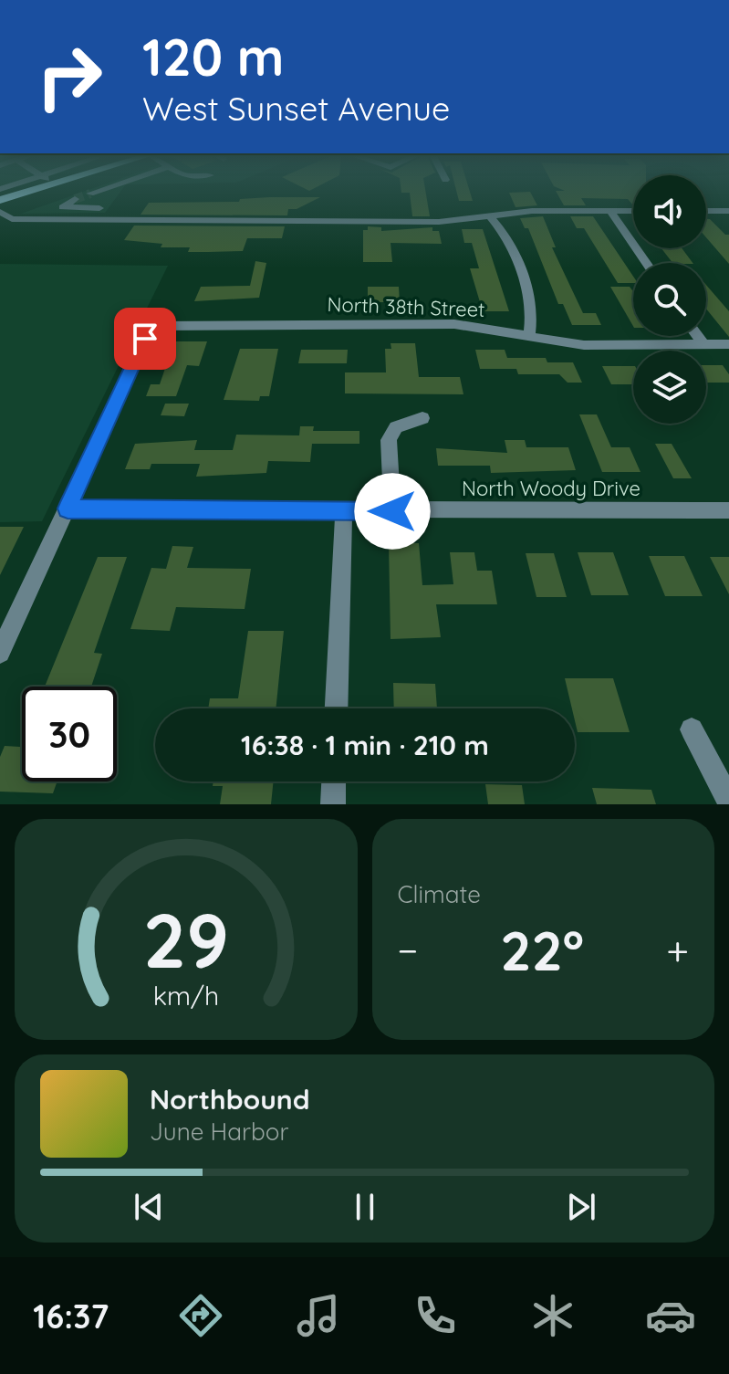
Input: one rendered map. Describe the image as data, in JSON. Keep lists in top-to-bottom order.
{
  "streets": {
    "street": ["North 38th Street", "North Woody Drive"]
  },
  "crossings": [
    ["North 38th Street", "North Woody Drive"]
  ],
  "page": {
    "turn": ["120 m", "West Sunset Avenue"],
    "limit": "30",
    "trip": "16:38 · 1 min · 210 m",
    "tile": "Climate",
    "heat": ["−", "22°", "+"],
    "song": ["Northbound", "June Harbor"],
    "tabs": "16:37",
    "gauge": ["29", "km/h"]
  }
}
